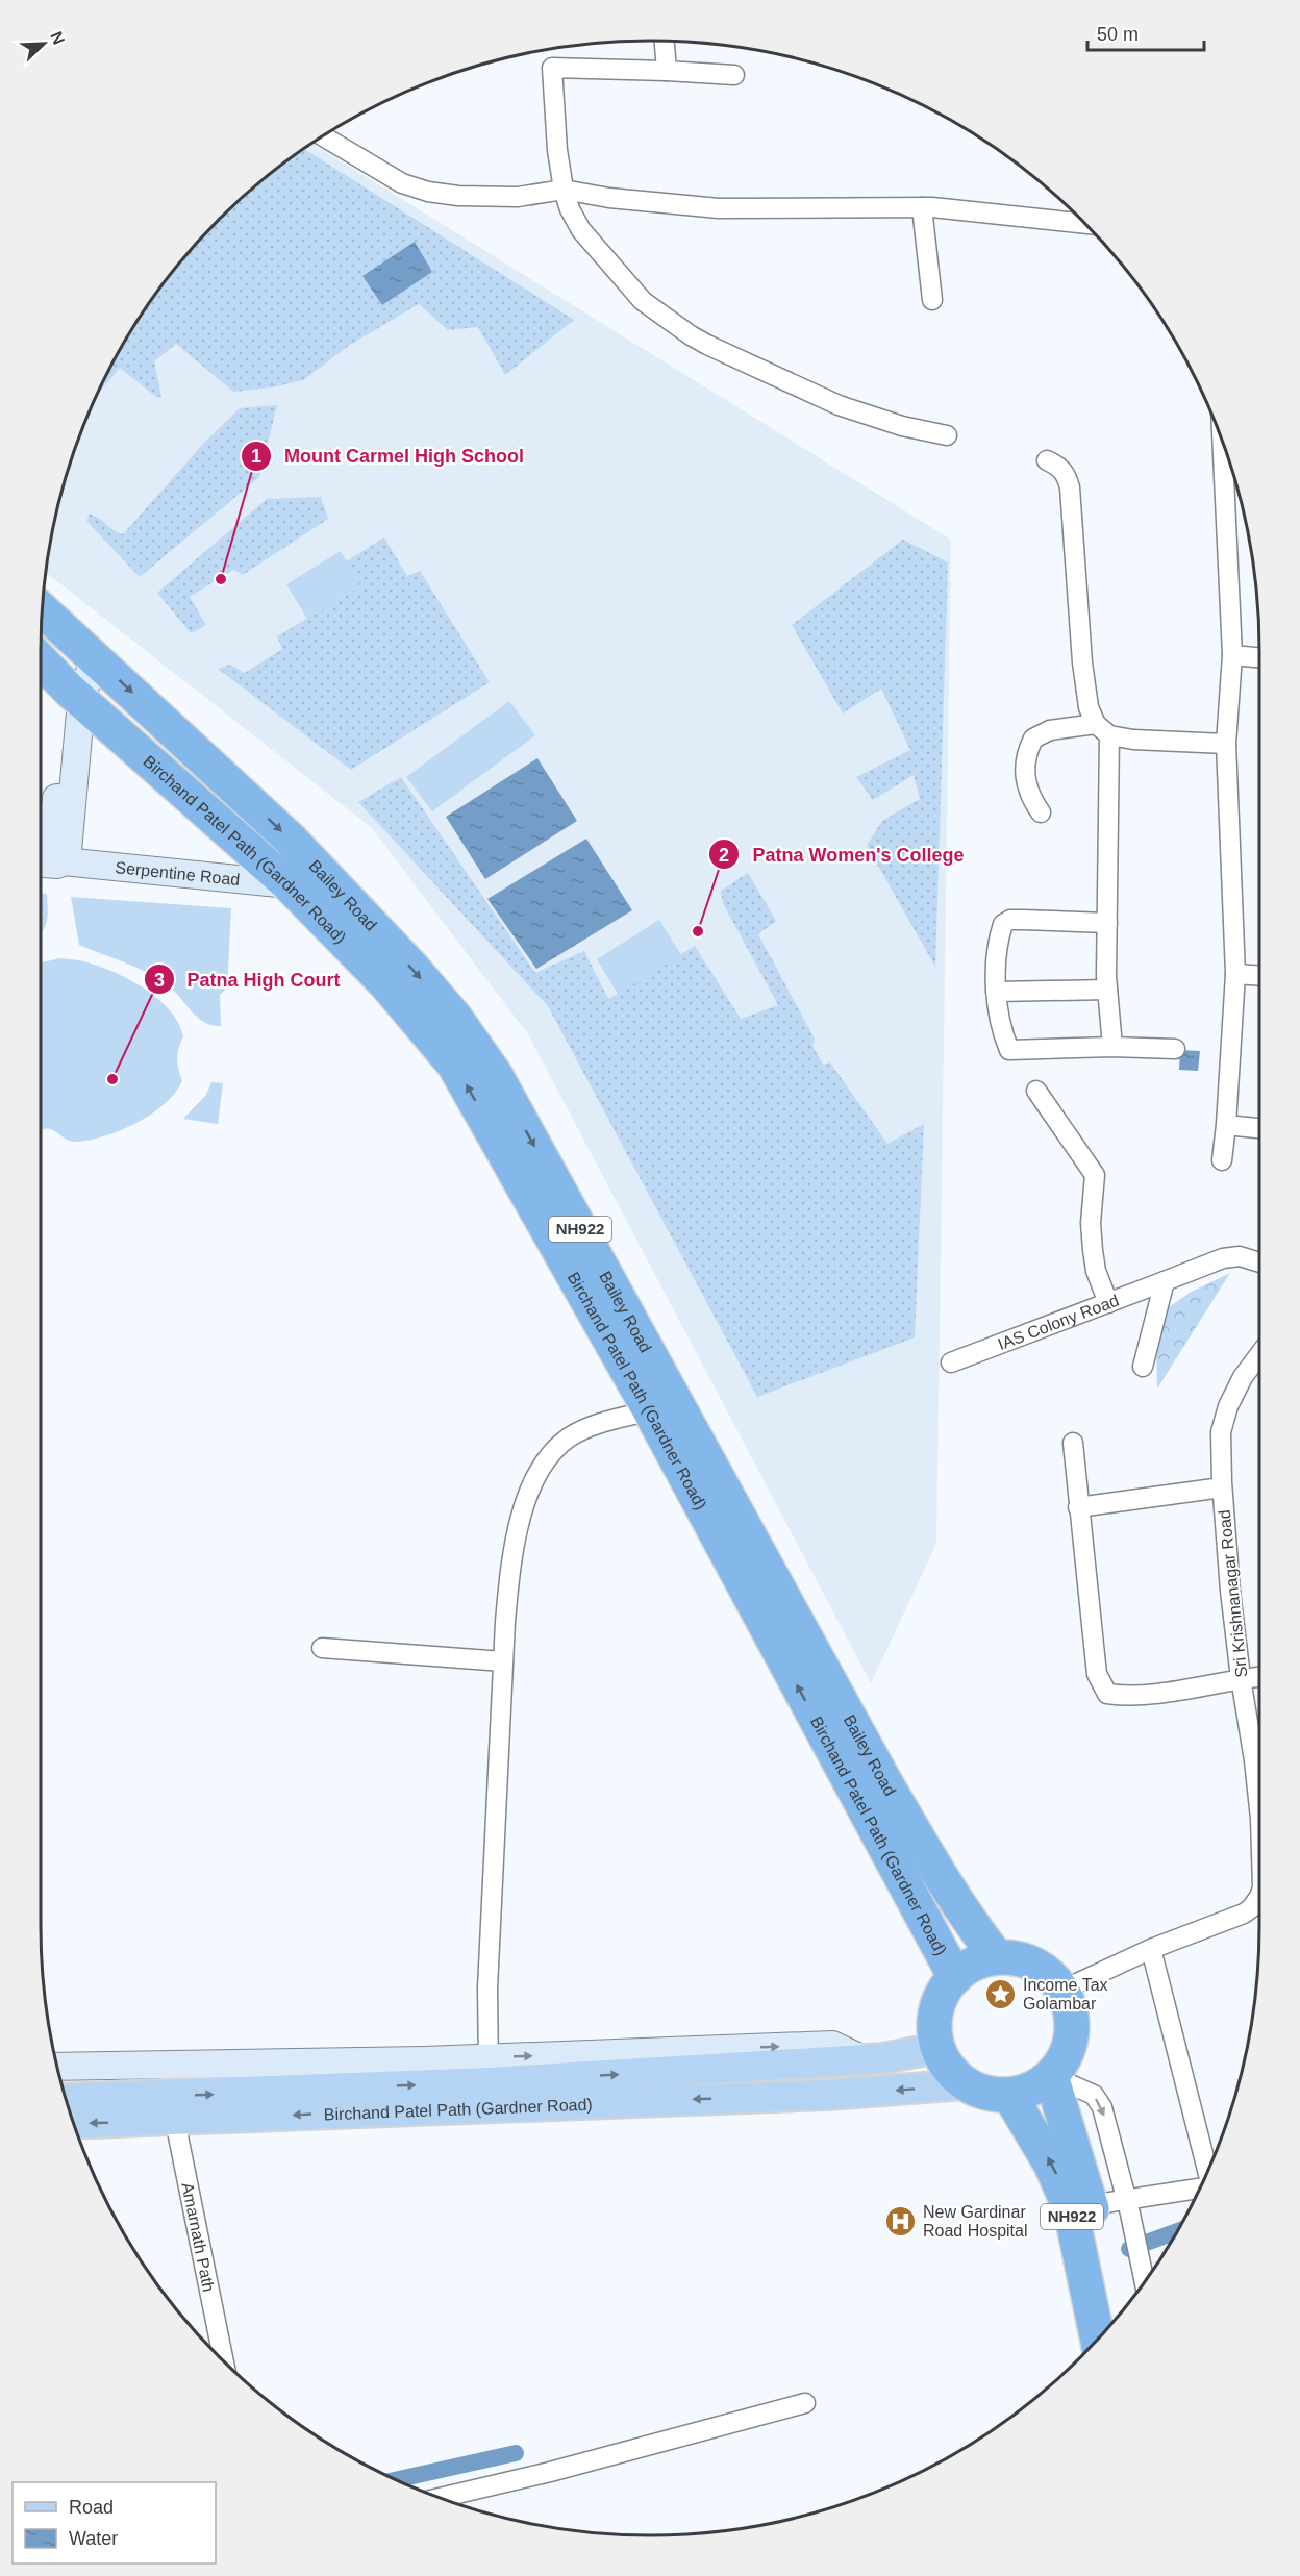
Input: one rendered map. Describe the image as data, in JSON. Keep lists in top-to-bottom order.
{
  "streets": {
    "highway": ["Birchand Patel Path (Gardner Road)", "Bailey Road", "NH922"],
    "street": [
      "Serpentine Road",
      "IAS Colony Road",
      "Sri Krishnanagar Road",
      "Amarnath Path"
    ]
  },
  "crossings": [
    ["Birchand Patel Path (Gardner Road)", "Serpentine Road"],
    ["Birchand Patel Path (Gardner Road)", "Bailey Road"],
    ["Birchand Patel Path (Gardner Road)", "NH922"],
    ["Birchand Patel Path (Gardner Road)", "Sri Krishnanagar Road"],
    ["Birchand Patel Path (Gardner Road)", "Amarnath Path"],
    ["Bailey Road", "NH922"],
    ["Bailey Road", "Sri Krishnanagar Road"],
    ["NH922", "Sri Krishnanagar Road"]
  ],
  "one_way": ["Bailey Road"],
  "places": {
    "other": ["Mount Carmel High School", "Patna Women's College", "Patna High Court"],
    "place": ["Income Tax Golambar"],
    "hospital": ["New Gardinar Road Hospital"]
  },
  "legend": ["Road", "Water"],
  "scale_bar": "50 m",
  "north": "top right"
}
